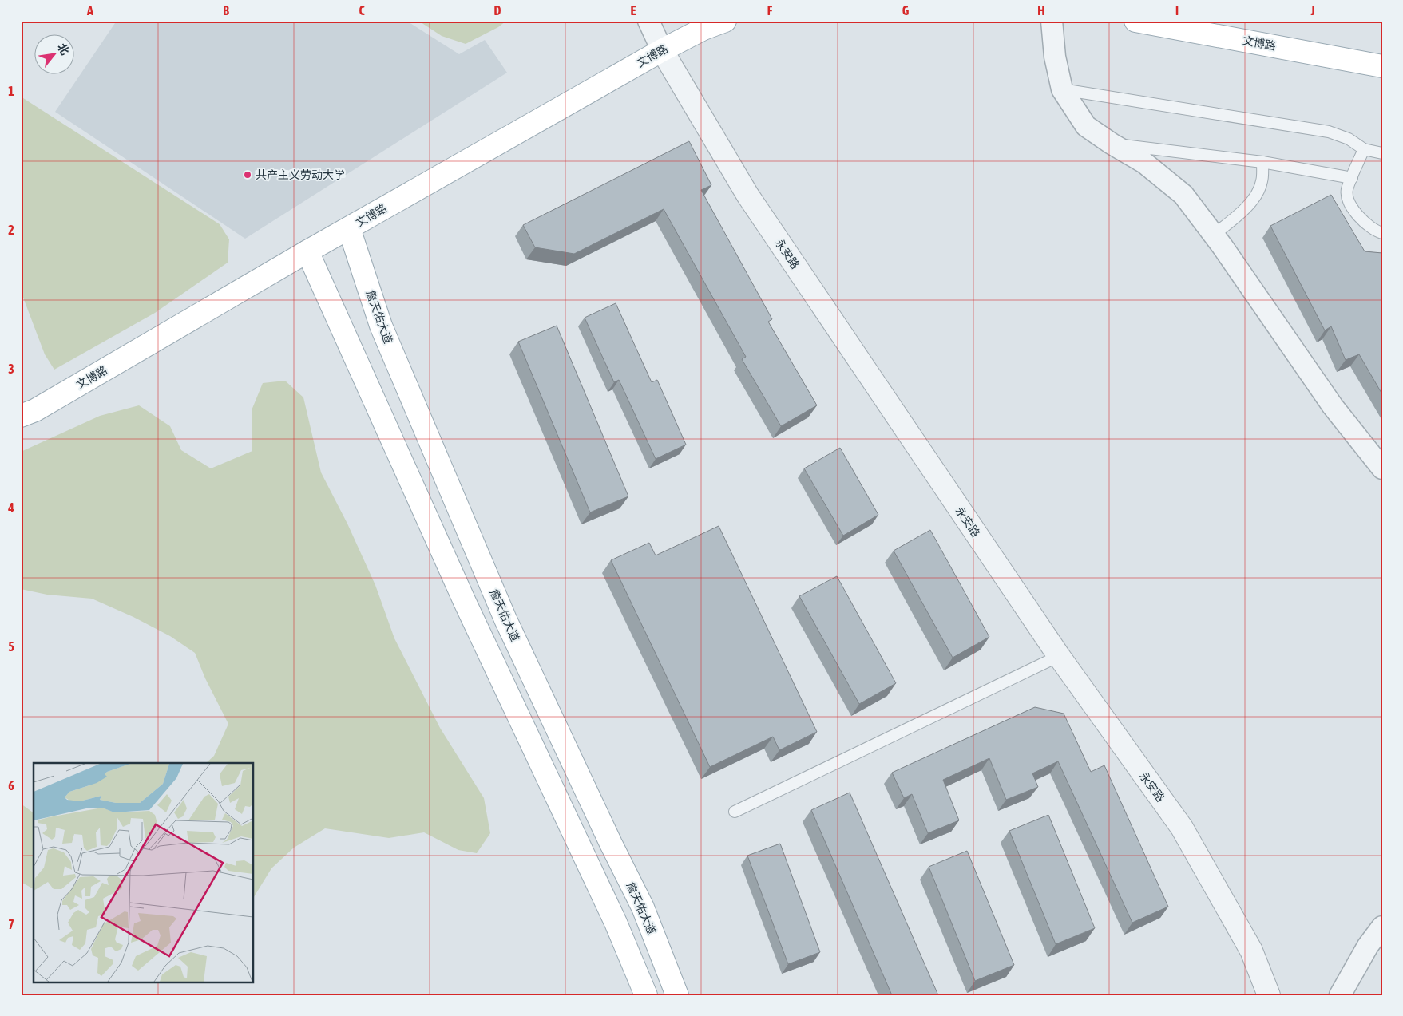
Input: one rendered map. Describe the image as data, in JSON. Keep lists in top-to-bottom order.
{
  "streets": {
    "main road": ["文博路", "詹天佑大道"],
    "street": ["永安路"]
  },
  "crossings": [
    ["文博路", "永安路"],
    ["文博路", "詹天佑大道"]
  ],
  "places": ["共产主义劳动大学"],
  "north": "top right",
  "grid": {
    "columns": [
      "A",
      "B",
      "C",
      "D",
      "E",
      "F",
      "G",
      "H",
      "I",
      "J"
    ],
    "rows": [
      "1",
      "2",
      "3",
      "4",
      "5",
      "6",
      "7"
    ]
  }
}
